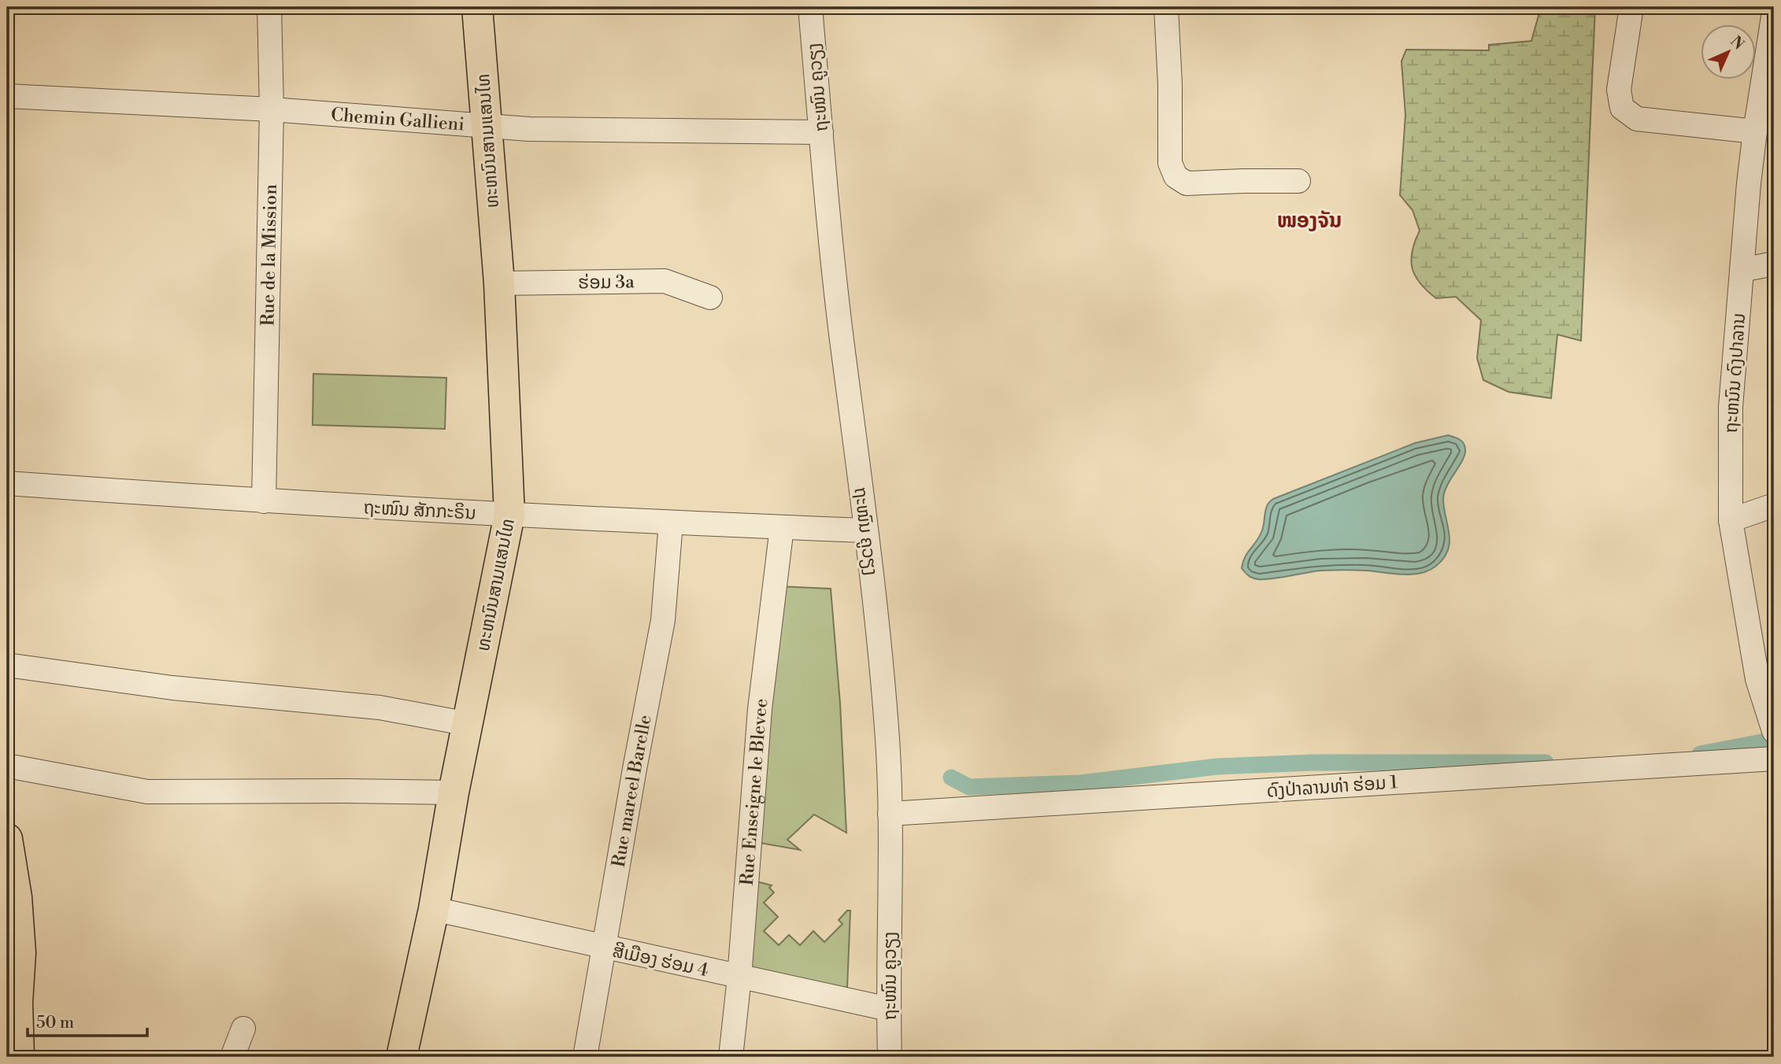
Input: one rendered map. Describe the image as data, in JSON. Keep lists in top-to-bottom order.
{
  "streets": {
    "main road": ["ທະຫນົນສາມແສນໄທ"],
    "street": [
      "ຖະໜົນ ຄູວຽງ",
      "Chemin Gallieni",
      "Rue de la Mission",
      "ຮ່ອມ 3a",
      "ຖະຫນົນ ດົງປາລານ",
      "ຖະໜົນ ສັກກະຣິນ",
      "ດົງປ່າລານທ່າ ຮ່ອມ 1",
      "Rue mareel Barelle",
      "Rue Enseigne le Blevee",
      "ສີເມືອງ ຮ່ອມ 4"
    ]
  },
  "crossings": [
    ["ຖະໜົນ ຄູວຽງ", "Chemin Gallieni"],
    ["ຖະໜົນ ຄູວຽງ", "ຖະໜົນ ສັກກະຣິນ"],
    ["ຖະໜົນ ຄູວຽງ", "ດົງປ່າລານທ່າ ຮ່ອມ 1"],
    ["ຖະໜົນ ຄູວຽງ", "ສີເມືອງ ຮ່ອມ 4"],
    ["Chemin Gallieni", "ທະຫນົນສາມແສນໄທ"],
    ["Chemin Gallieni", "Rue de la Mission"],
    ["ທະຫນົນສາມແສນໄທ", "ຮ່ອມ 3a"],
    ["ທະຫນົນສາມແສນໄທ", "ຖະໜົນ ສັກກະຣິນ"],
    ["ທະຫນົນສາມແສນໄທ", "ສີເມືອງ ຮ່ອມ 4"],
    ["Rue de la Mission", "ຖະໜົນ ສັກກະຣິນ"],
    ["ຖະໜົນ ສັກກະຣິນ", "Rue mareel Barelle"],
    ["ຖະໜົນ ສັກກະຣິນ", "Rue Enseigne le Blevee"],
    ["Rue mareel Barelle", "ສີເມືອງ ຮ່ອມ 4"],
    ["Rue Enseigne le Blevee", "ສີເມືອງ ຮ່ອມ 4"]
  ],
  "districts": ["ໜອງຈັນ"],
  "scale_bar": "50 m",
  "north": "top right"
}
